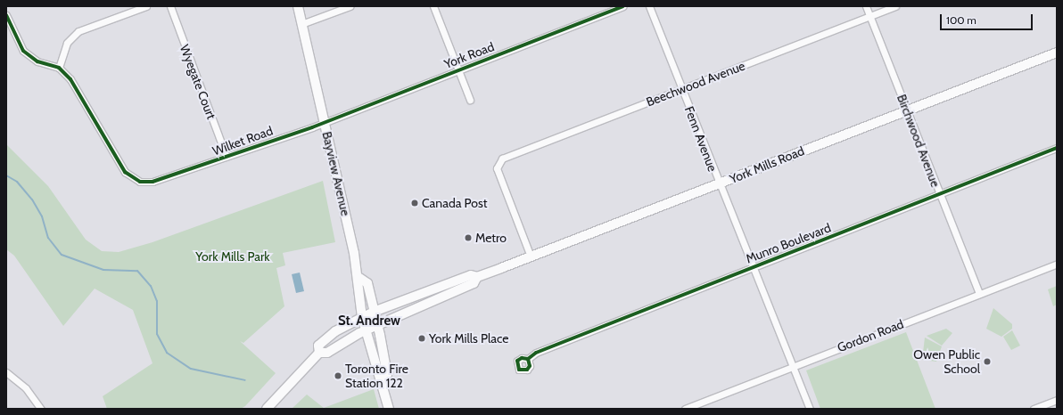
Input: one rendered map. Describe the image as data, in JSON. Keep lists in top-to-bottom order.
{
  "streets": {
    "main road": ["York Mills Road", "Bayview Avenue"],
    "street": [
      "York Road",
      "Wyegate Court",
      "Beechwood Avenue",
      "Fenn Avenue",
      "Wilket Road",
      "Birchwood Avenue",
      "Munro Boulevard",
      "Gordon Road"
    ]
  },
  "crossings": [
    ["York Road", "Wilket Road"],
    ["York Road", "Bayview Avenue"],
    ["Wyegate Court", "Wilket Road"],
    ["Beechwood Avenue", "Fenn Avenue"],
    ["Beechwood Avenue", "Birchwood Avenue"],
    ["Beechwood Avenue", "York Mills Road"],
    ["Fenn Avenue", "York Mills Road"],
    ["Fenn Avenue", "Munro Boulevard"],
    ["Fenn Avenue", "Gordon Road"],
    ["Wilket Road", "Bayview Avenue"],
    ["Birchwood Avenue", "York Mills Road"],
    ["Birchwood Avenue", "Munro Boulevard"],
    ["Birchwood Avenue", "Gordon Road"],
    ["York Mills Road", "Bayview Avenue"]
  ],
  "districts": ["St. Andrew"],
  "parks": ["York Mills Park"],
  "places": [
    "Canada Post",
    "Metro",
    "York Mills Place",
    "Owen Public School",
    "Toronto Fire Station 122"
  ],
  "scale_bar": "100 m"
}
